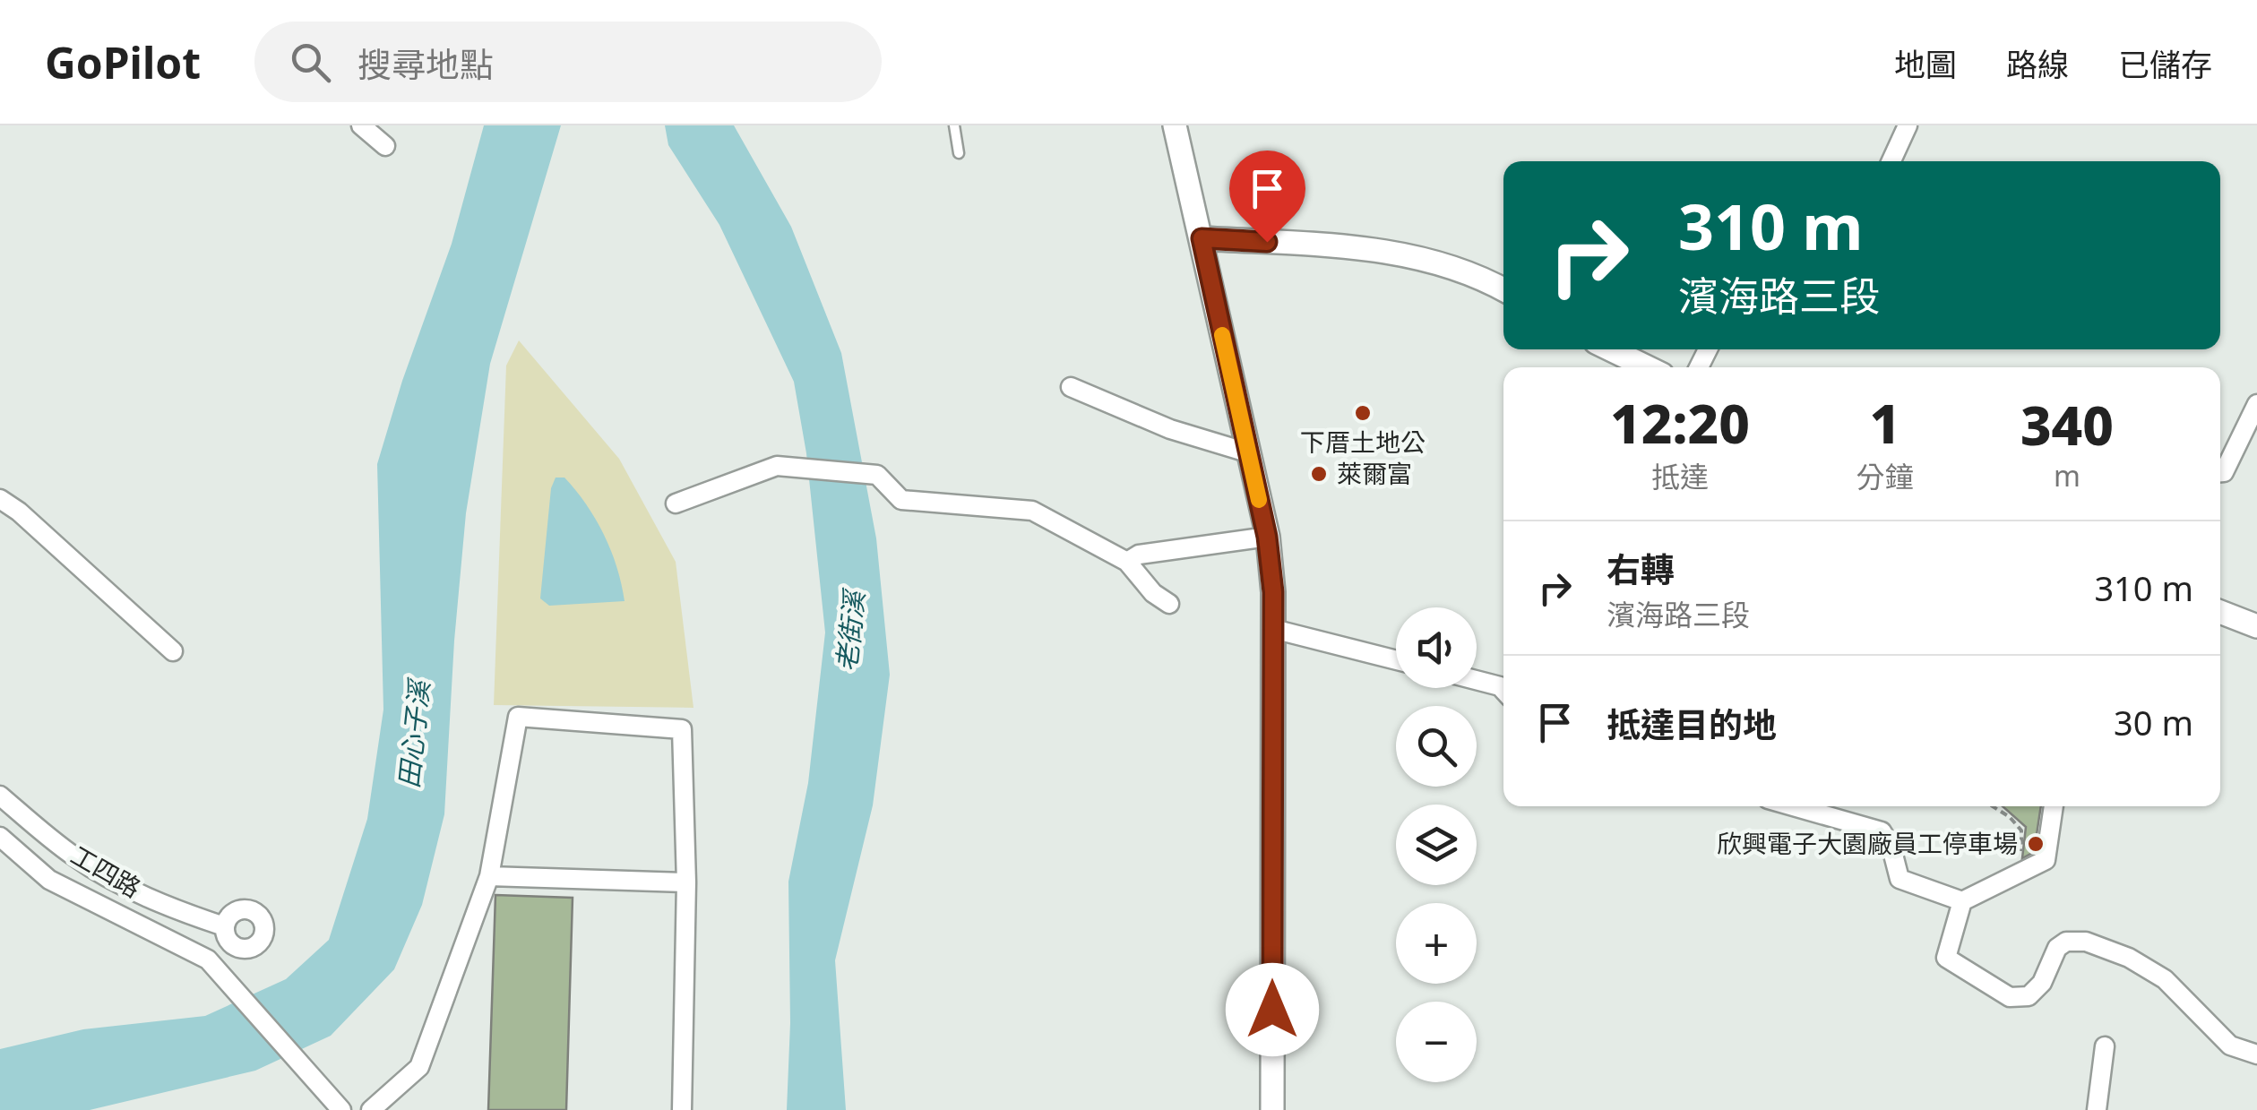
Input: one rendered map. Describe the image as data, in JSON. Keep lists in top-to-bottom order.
{
  "streets": {
    "street": ["工四路"]
  },
  "water": ["老街溪", "田心子溪"],
  "places": ["下厝土地公", "萊爾富", "欣興電子大園廠員工停車場"],
  "page": {
    "header": "GoPilot",
    "search": "搜尋地點",
    "nav": ["地圖", "路線", "已儲存"],
    "turn": ["310 m", "濱海路三段"],
    "eta": [
      "12:20",
      "抵達",
      "1",
      "分鐘",
      "340",
      "m"
    ],
    "list": [
      {
        "name": "右轉",
        "note": "濱海路三段",
        "value": "310 m"
      },
      {
        "name": "抵達目的地",
        "value": "30 m"
      }
    ],
    "map_buttons": ["+", "−"]
  }
}
